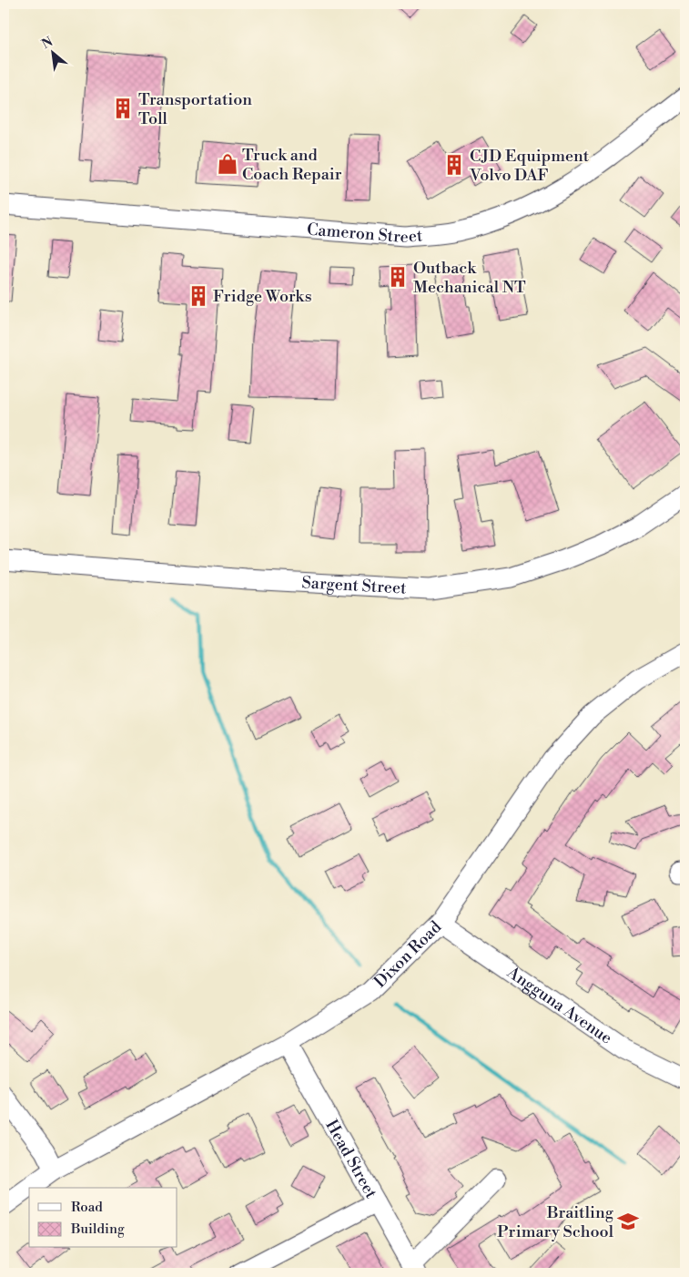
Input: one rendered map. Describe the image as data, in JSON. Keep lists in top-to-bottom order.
{
  "streets": {
    "street": [
      "Cameron Street",
      "Sargent Street",
      "Dixon Road",
      "Angguna Avenue",
      "Head Street"
    ]
  },
  "crossings": [
    ["Dixon Road", "Angguna Avenue"],
    ["Dixon Road", "Head Street"]
  ],
  "places": {
    "building": [
      "Transportation Toll",
      "CJD Equipment Volvo DAF",
      "Outback Mechanical NT",
      "Fridge Works"
    ],
    "shop": ["Truck and Coach Repair"],
    "school or university": ["Braitling Primary School"]
  },
  "legend": ["Road", "Building"],
  "north": "top left"
}
